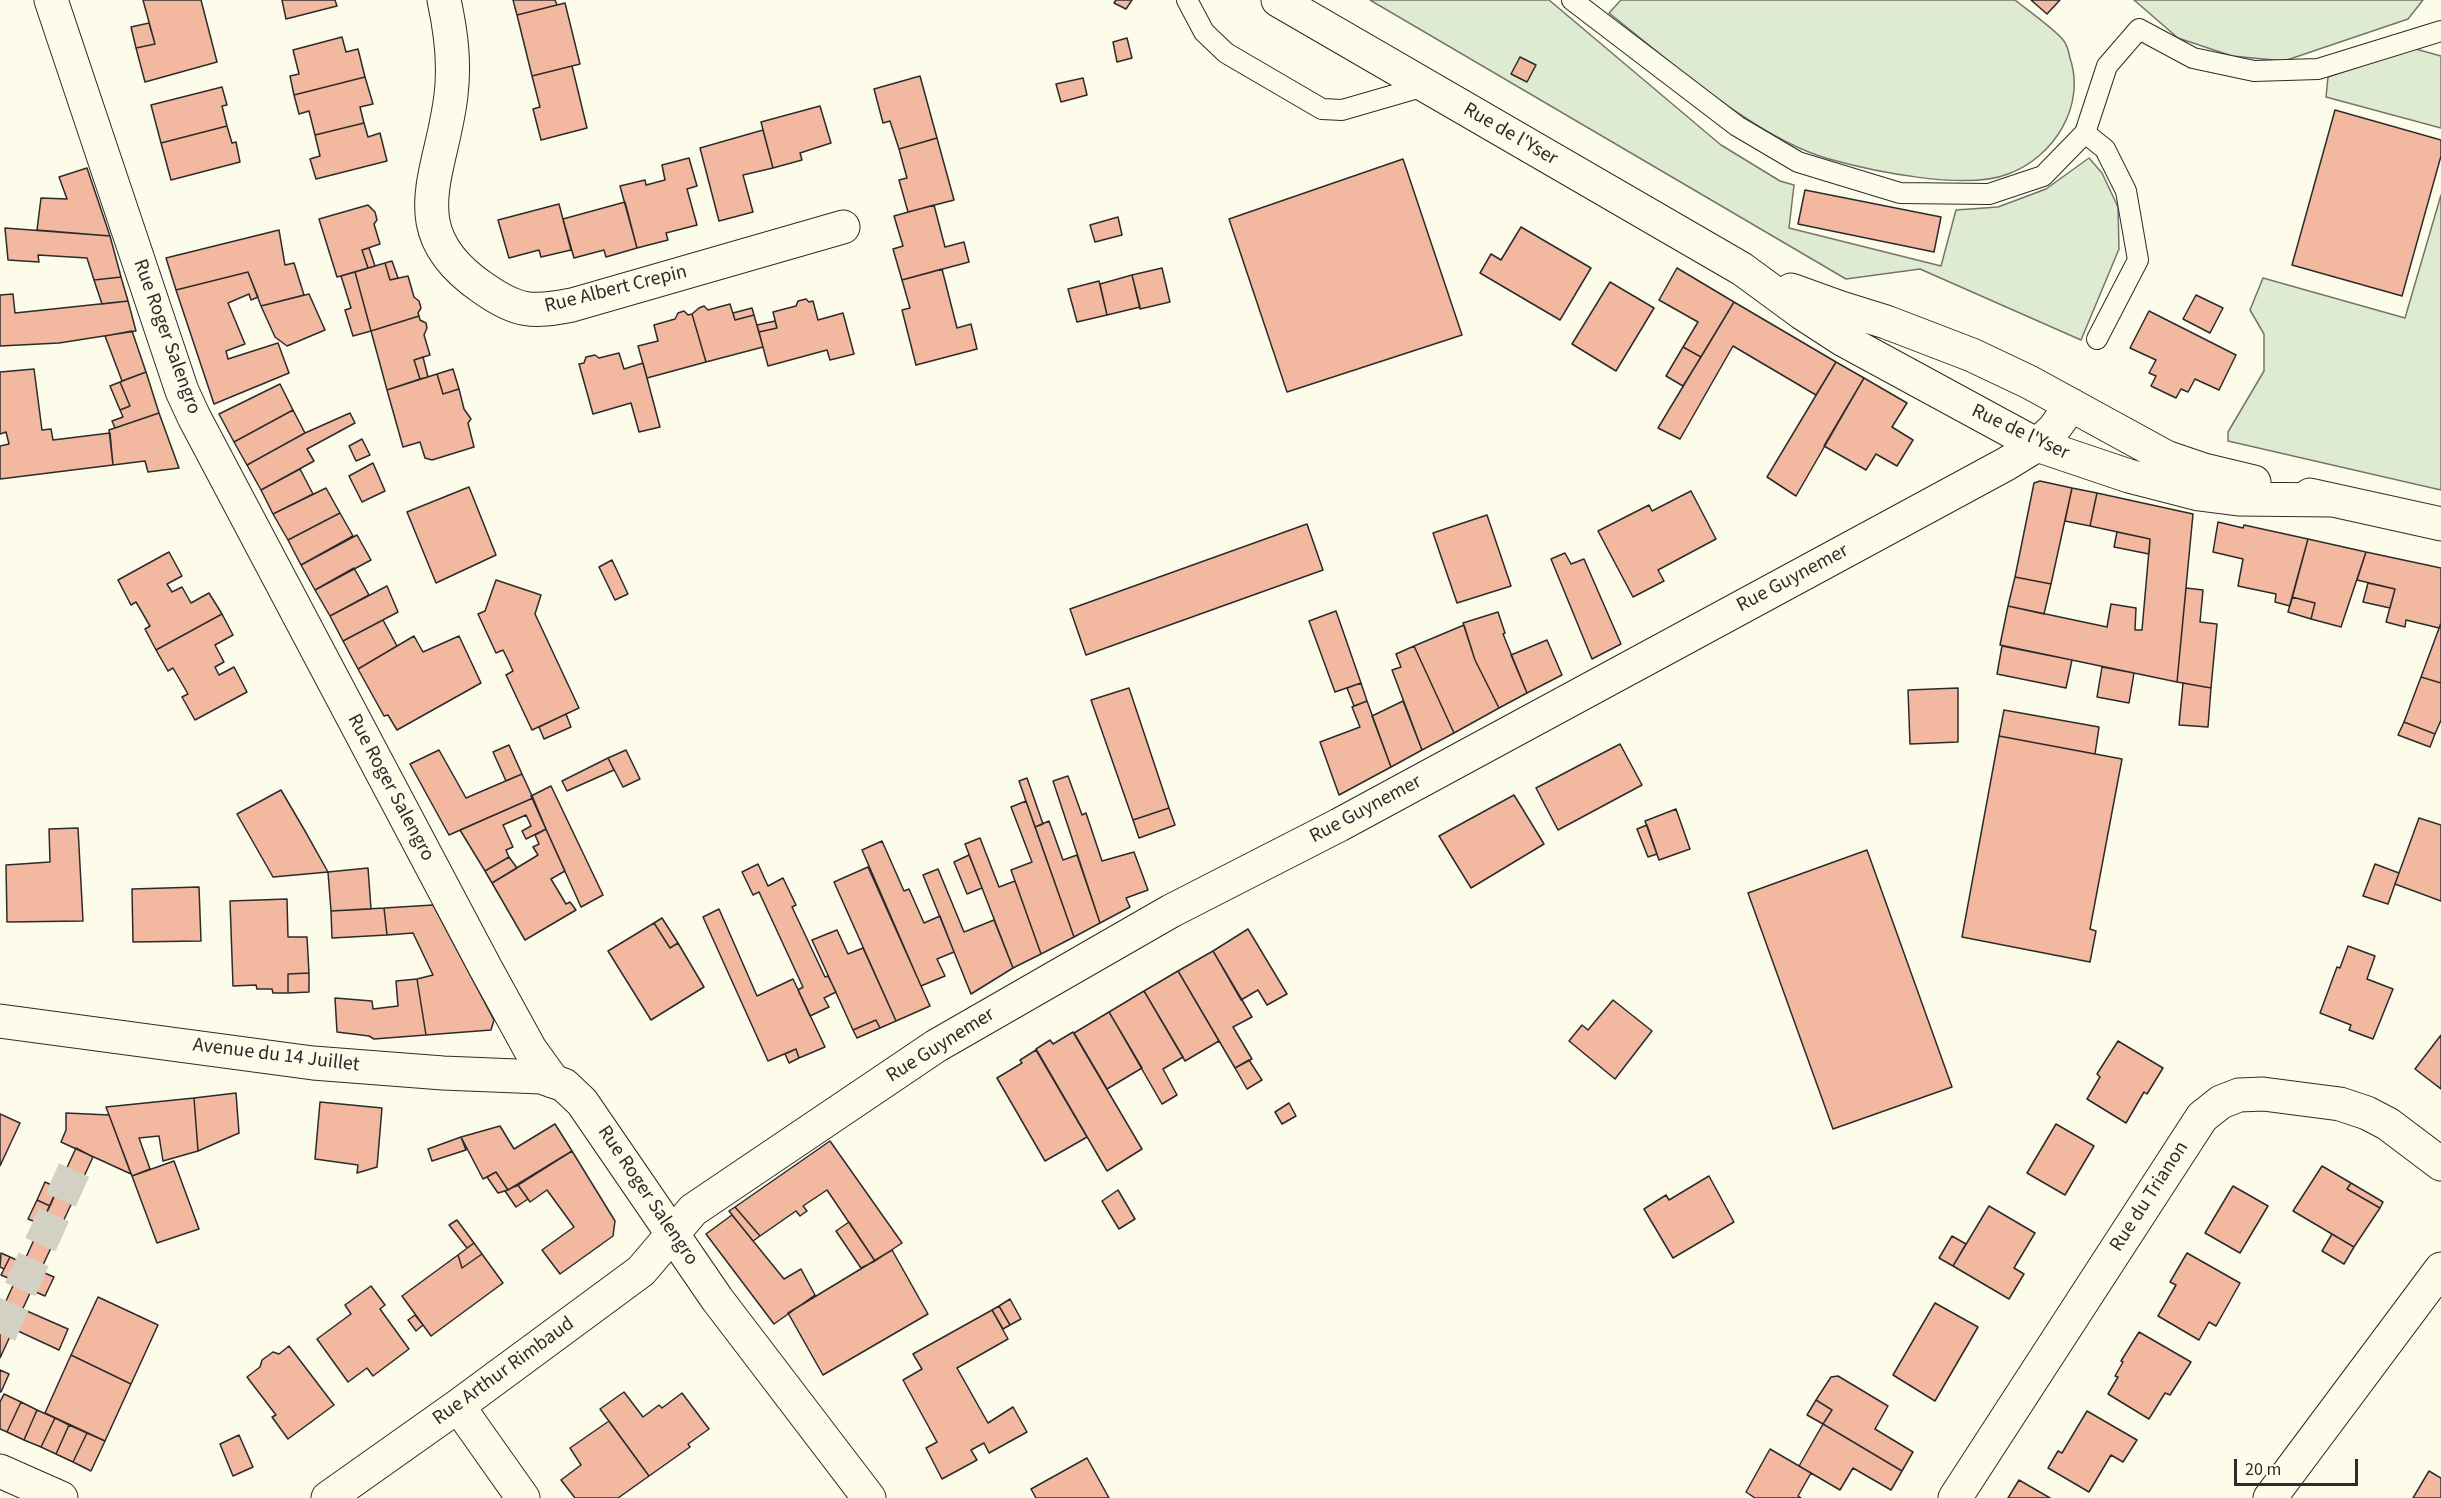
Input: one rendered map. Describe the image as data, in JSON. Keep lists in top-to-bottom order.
{
  "streets": {
    "street": [
      "Rue de l'Yser",
      "Rue Albert Crepin",
      "Rue Roger Salengro",
      "Rue Guynemer",
      "Avenue du 14 Juillet",
      "Rue du Trianon",
      "Rue Arthur Rimbaud"
    ]
  },
  "crossings": [
    ["Rue de l'Yser", "Rue Guynemer"],
    ["Rue Roger Salengro", "Rue Guynemer"],
    ["Rue Roger Salengro", "Avenue du 14 Juillet"],
    ["Rue Roger Salengro", "Rue Arthur Rimbaud"],
    ["Rue Guynemer", "Rue Arthur Rimbaud"]
  ],
  "scale_bar": "20 m"
}
